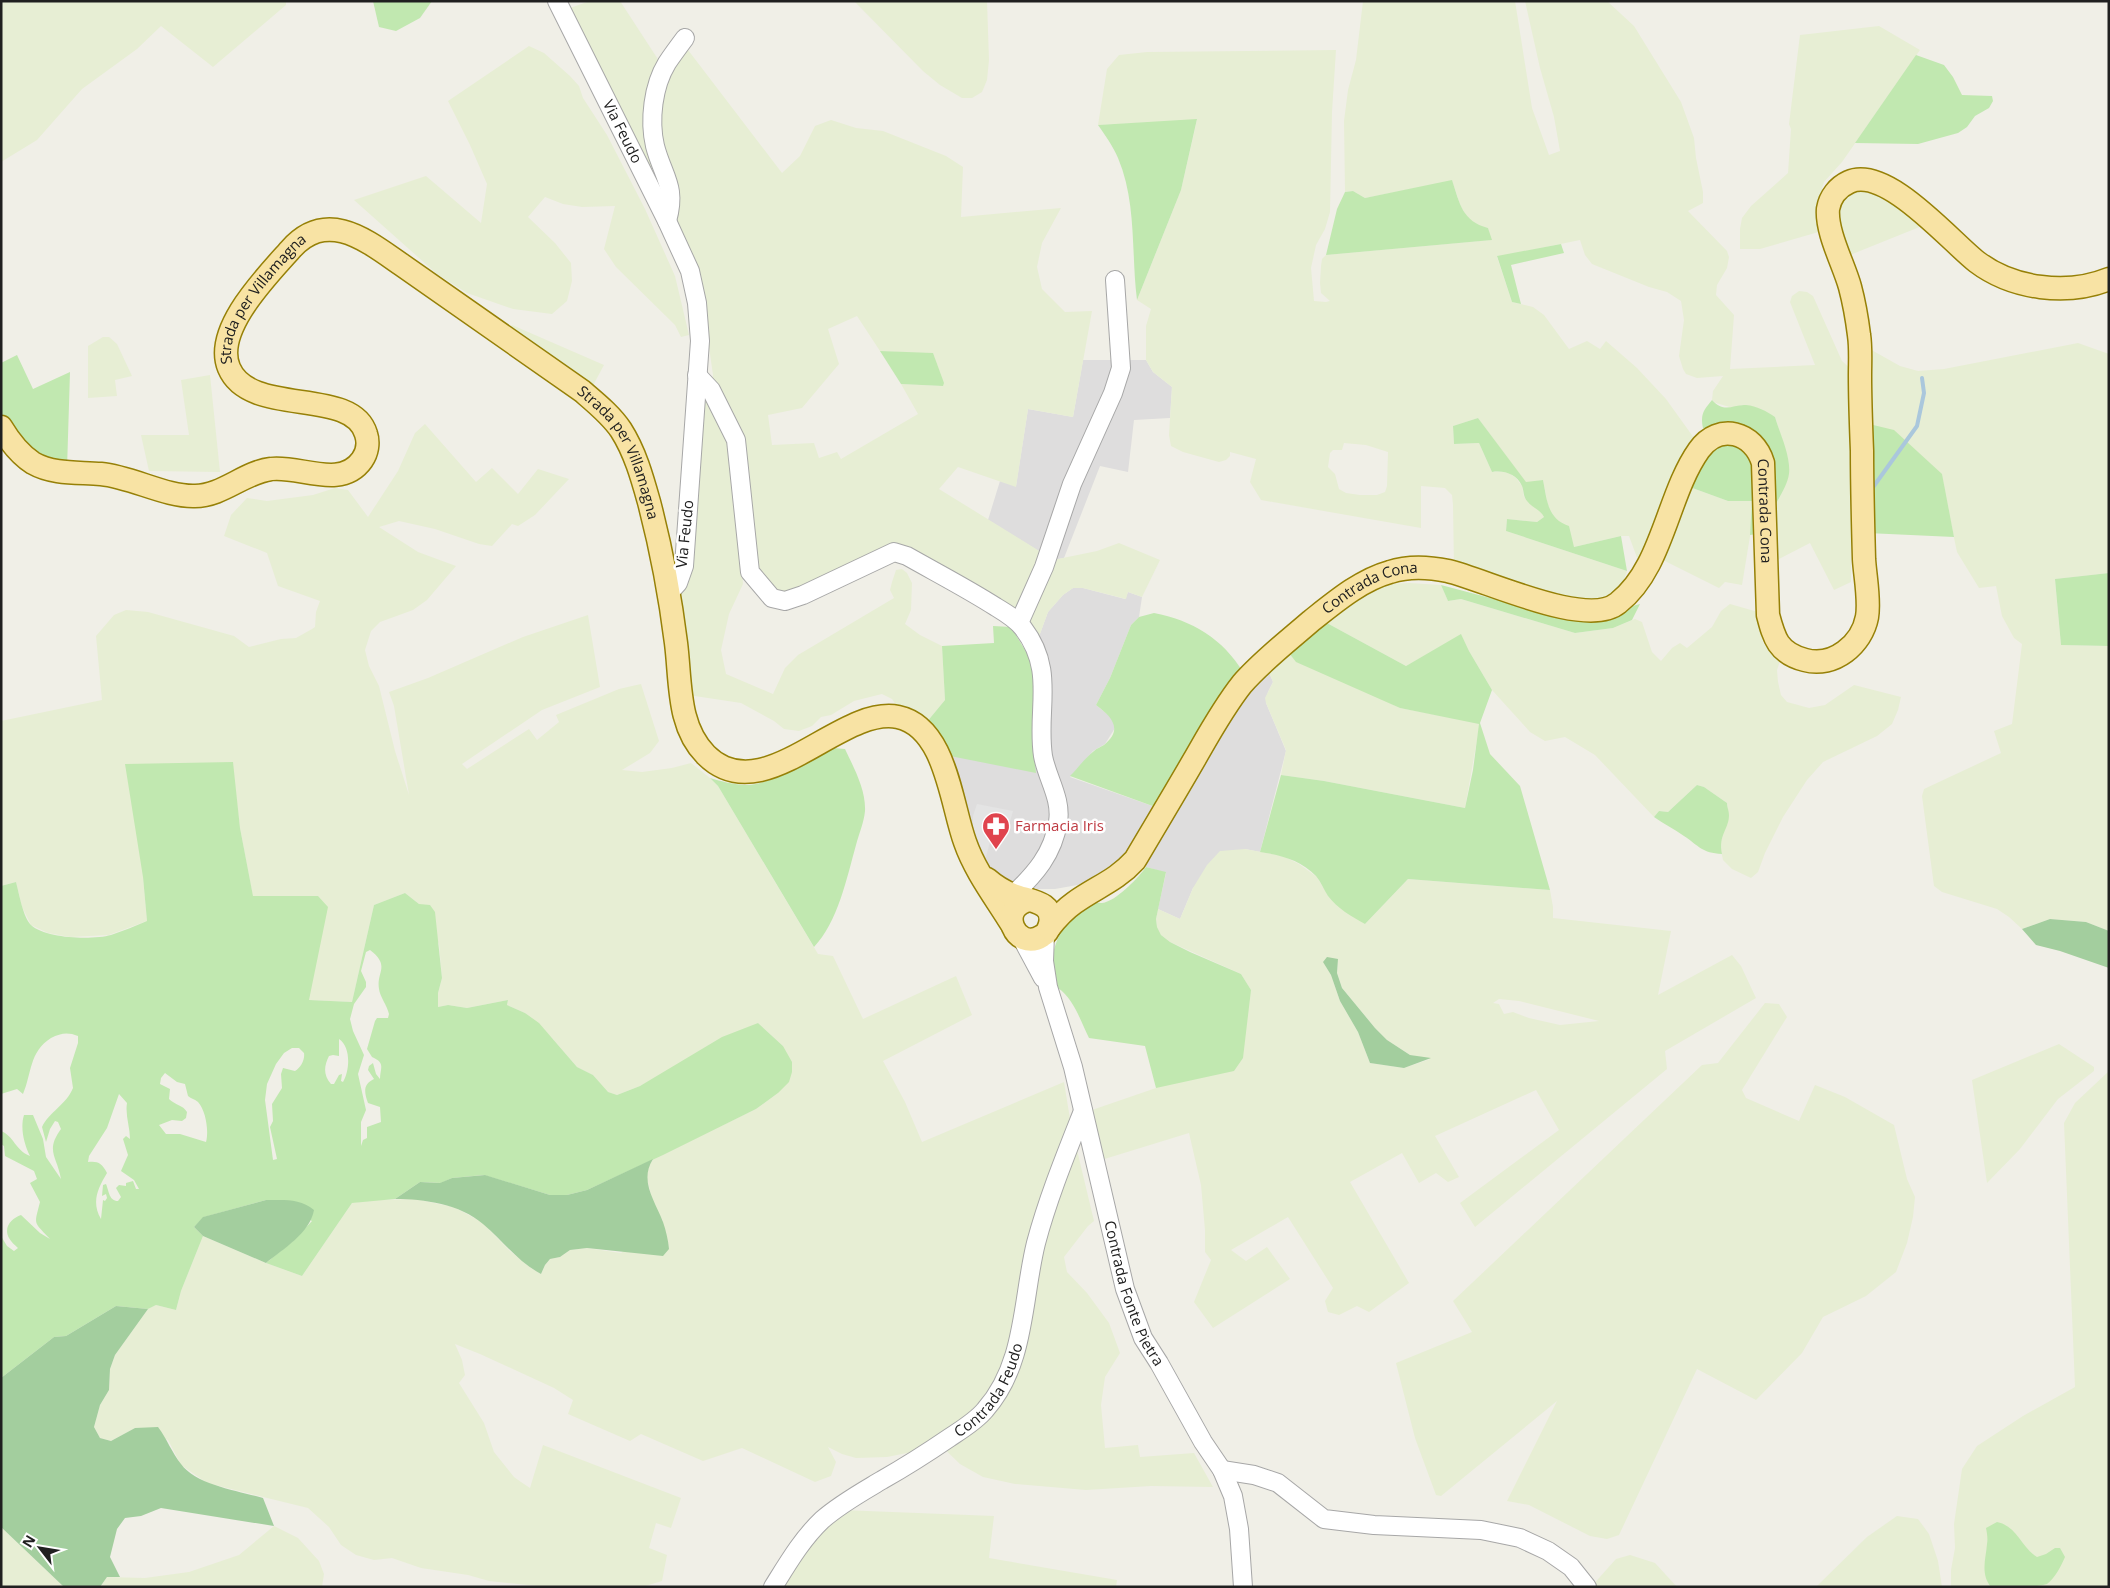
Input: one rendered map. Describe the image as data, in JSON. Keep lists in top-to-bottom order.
{
  "streets": {
    "main road": ["Strada per Villamagna", "Contrada Cona"],
    "street": ["Via Feudo", "Contrada Fonte Pietra", "Contrada Feudo"]
  },
  "crossings": [
    ["Via Feudo", "Strada per Villamagna"],
    ["Contrada Fonte Pietra", "Contrada Feudo"]
  ],
  "places": {
    "pharmacy": ["Farmacia Iris"]
  },
  "north": "top left"
}
